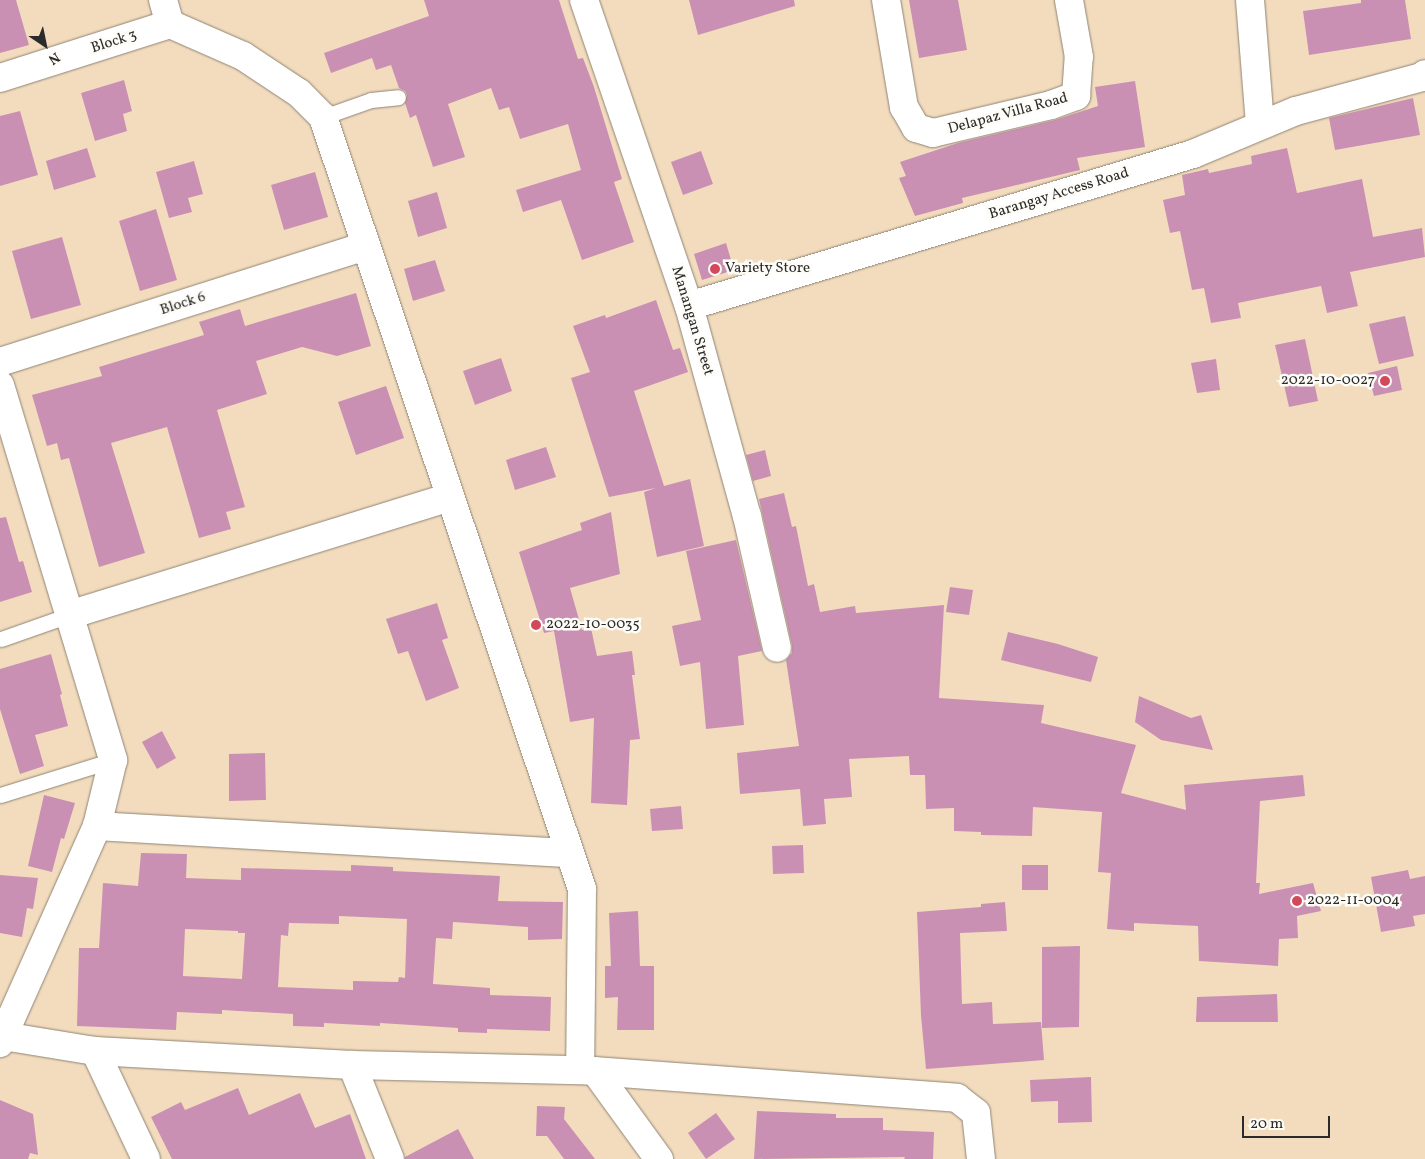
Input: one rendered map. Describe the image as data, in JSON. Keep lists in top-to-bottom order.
{
  "streets": {
    "street": [
      "Block 3",
      "Delapaz Villa Road",
      "Barangay Access Road",
      "Block 6",
      "Manangan Street"
    ]
  },
  "crossings": [
    ["Barangay Access Road", "Manangan Street"]
  ],
  "places": [
    "Variety Store",
    "2022-10-0027",
    "2022-10-0035",
    "2022-11-0004"
  ],
  "scale_bar": "20 m",
  "north": "bottom right"
}
